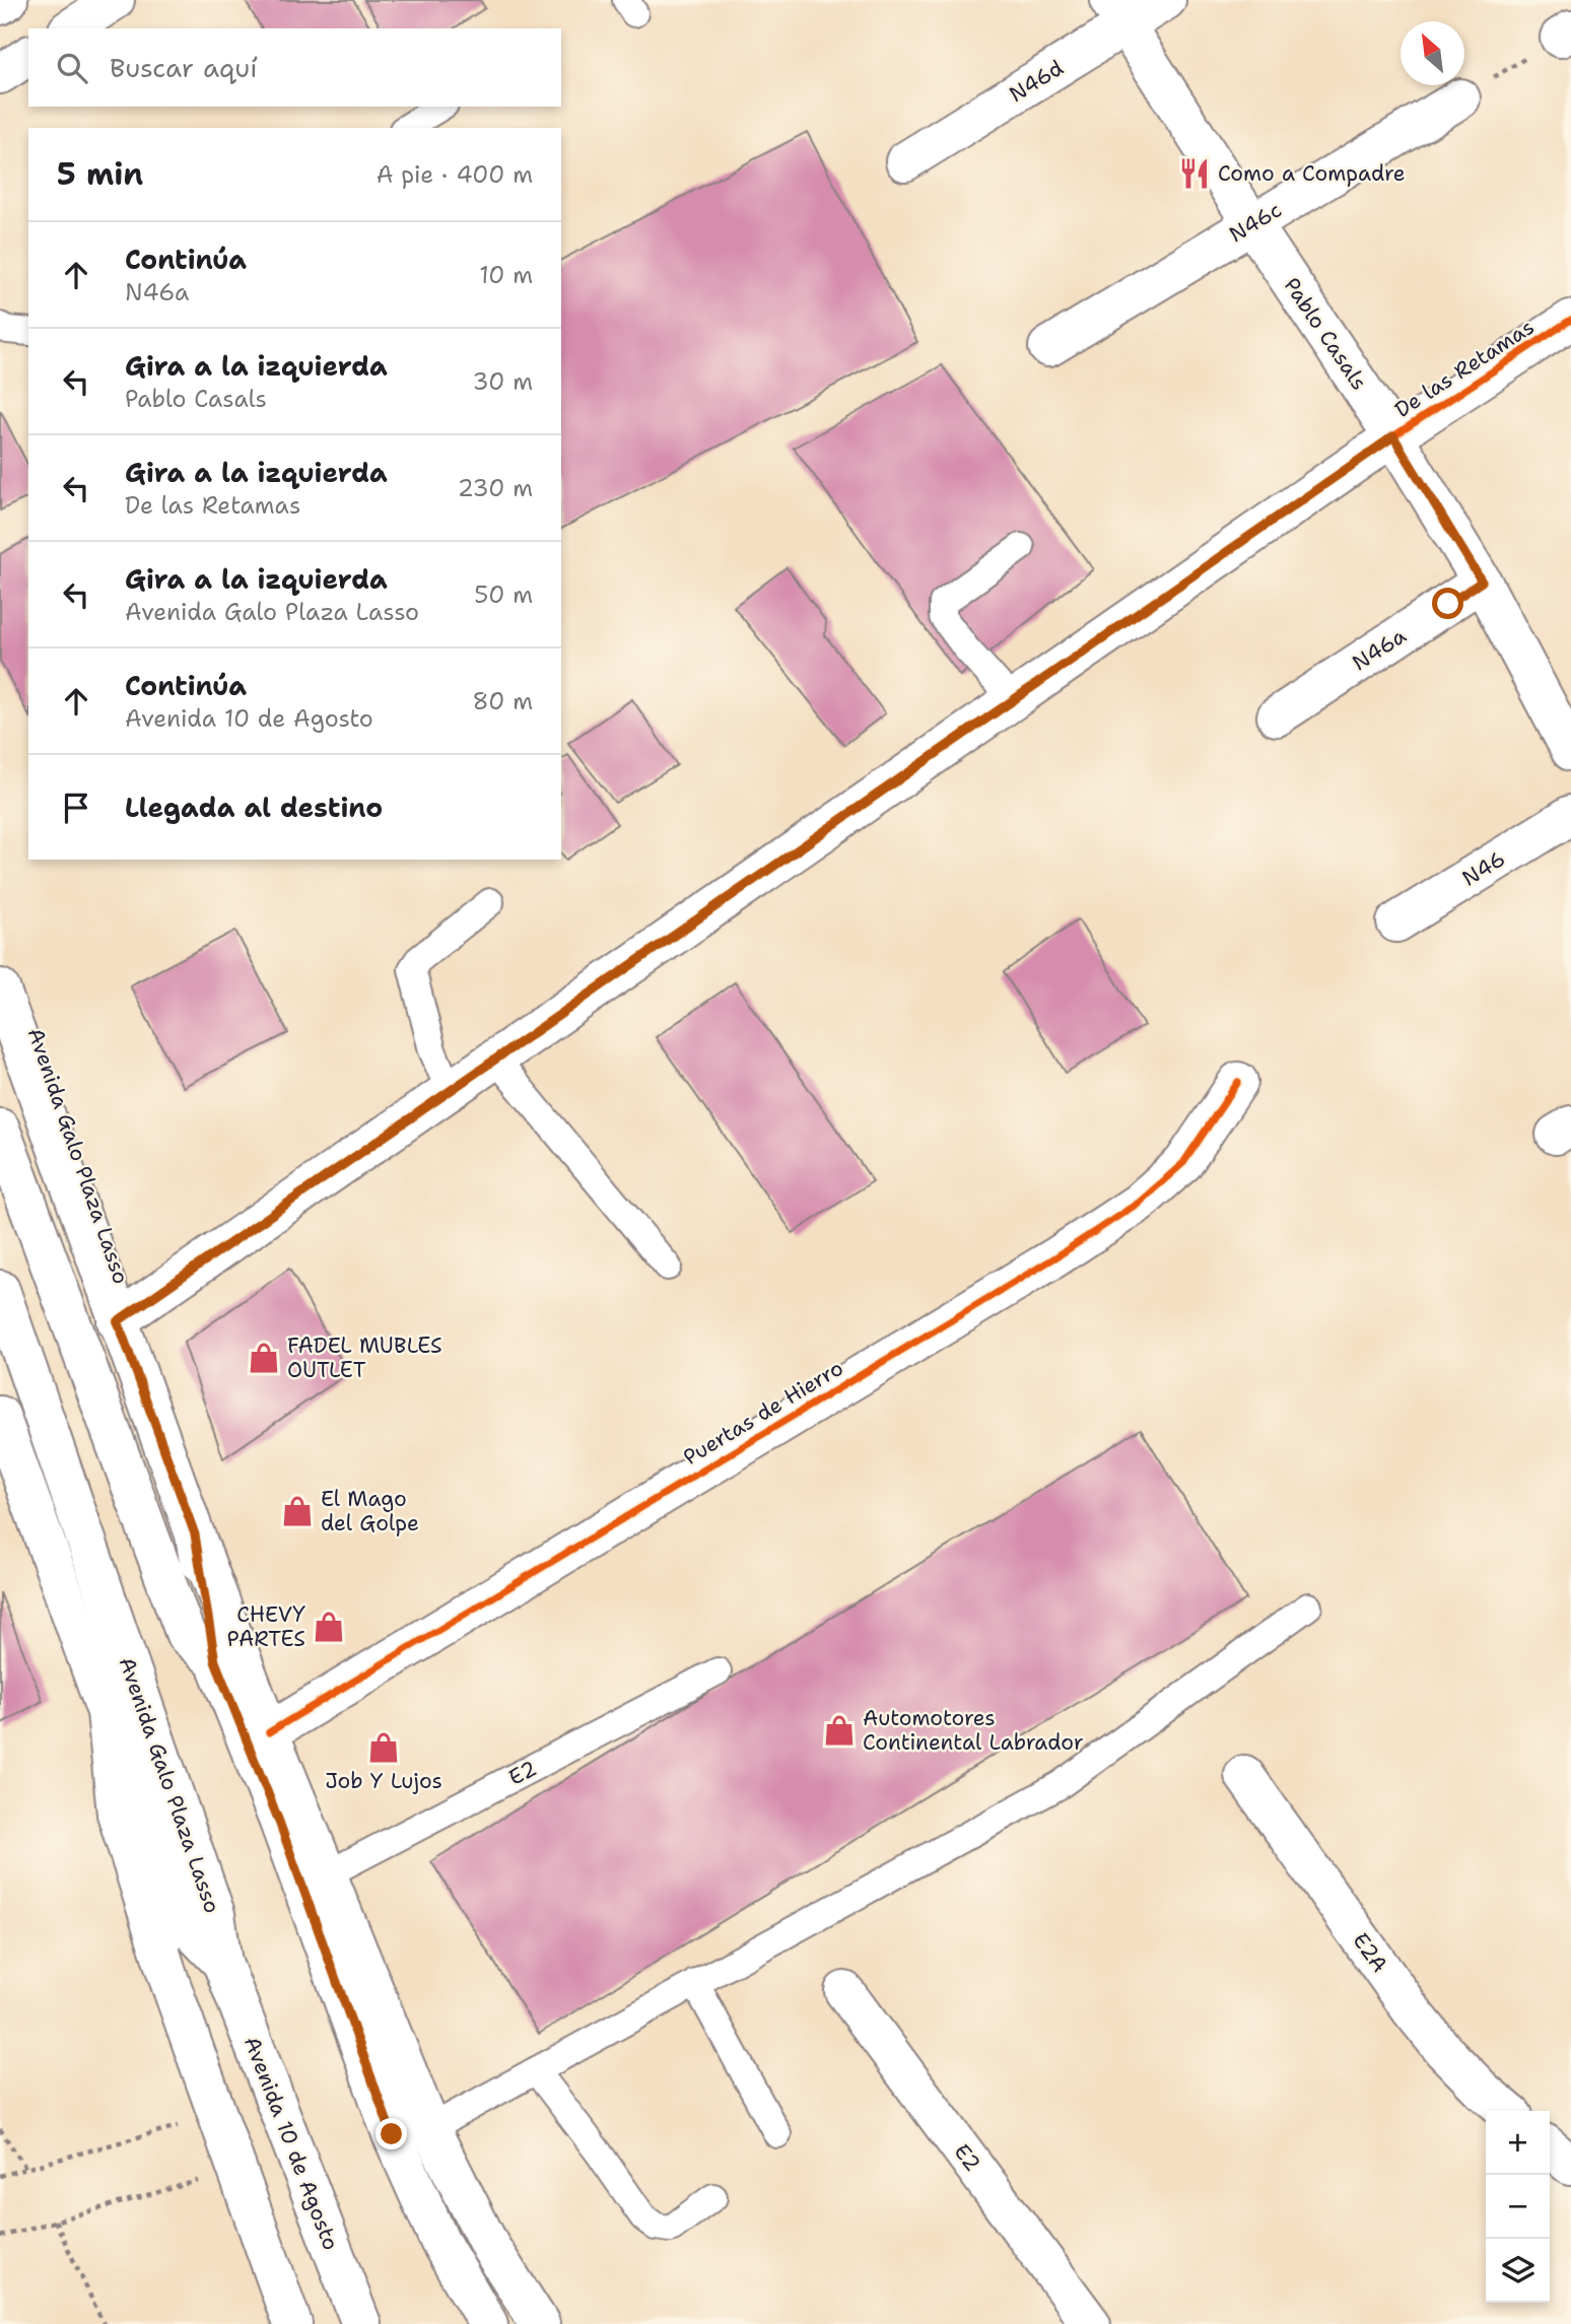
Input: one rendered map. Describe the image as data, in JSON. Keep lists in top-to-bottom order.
{
  "streets": {
    "street": [
      "N46d",
      "N46c",
      "Pablo Casals",
      "De las Retamas",
      "N46a",
      "N46",
      "Avenida Galo Plaza Lasso",
      "Puertas de Hierro",
      "E2",
      "E2A",
      "Avenida 10 de Agosto"
    ]
  },
  "crossings": [
    ["N46d", "Pablo Casals"],
    ["N46c", "Pablo Casals"],
    ["Pablo Casals", "De las Retamas"],
    ["Pablo Casals", "N46a"],
    ["De las Retamas", "Avenida Galo Plaza Lasso"],
    ["Avenida Galo Plaza Lasso", "Avenida 10 de Agosto"]
  ],
  "places": {
    "restaurant": ["Como a Compadre"],
    "shop": [
      "FADEL MUBLES OUTLET",
      "El Mago del Golpe",
      "CHEVY PARTES",
      "Automotores Continental Labrador",
      "Job Y Lujos"
    ]
  },
  "north": "top left",
  "page": {
    "search": "Buscar aquí",
    "heading": ["5 min", "A pie · 400 m"],
    "list": [
      ["Continúa", "N46a", "10 m"],
      ["Gira a la izquierda", "Pablo Casals", "30 m"],
      ["Gira a la izquierda", "De las Retamas", "230 m"],
      ["Gira a la izquierda", "Avenida Galo Plaza Lasso", "50 m"],
      ["Continúa", "Avenida 10 de Agosto", "80 m"],
      "Llegada al destino"
    ],
    "map_buttons": ["+", "−"]
  }
}
